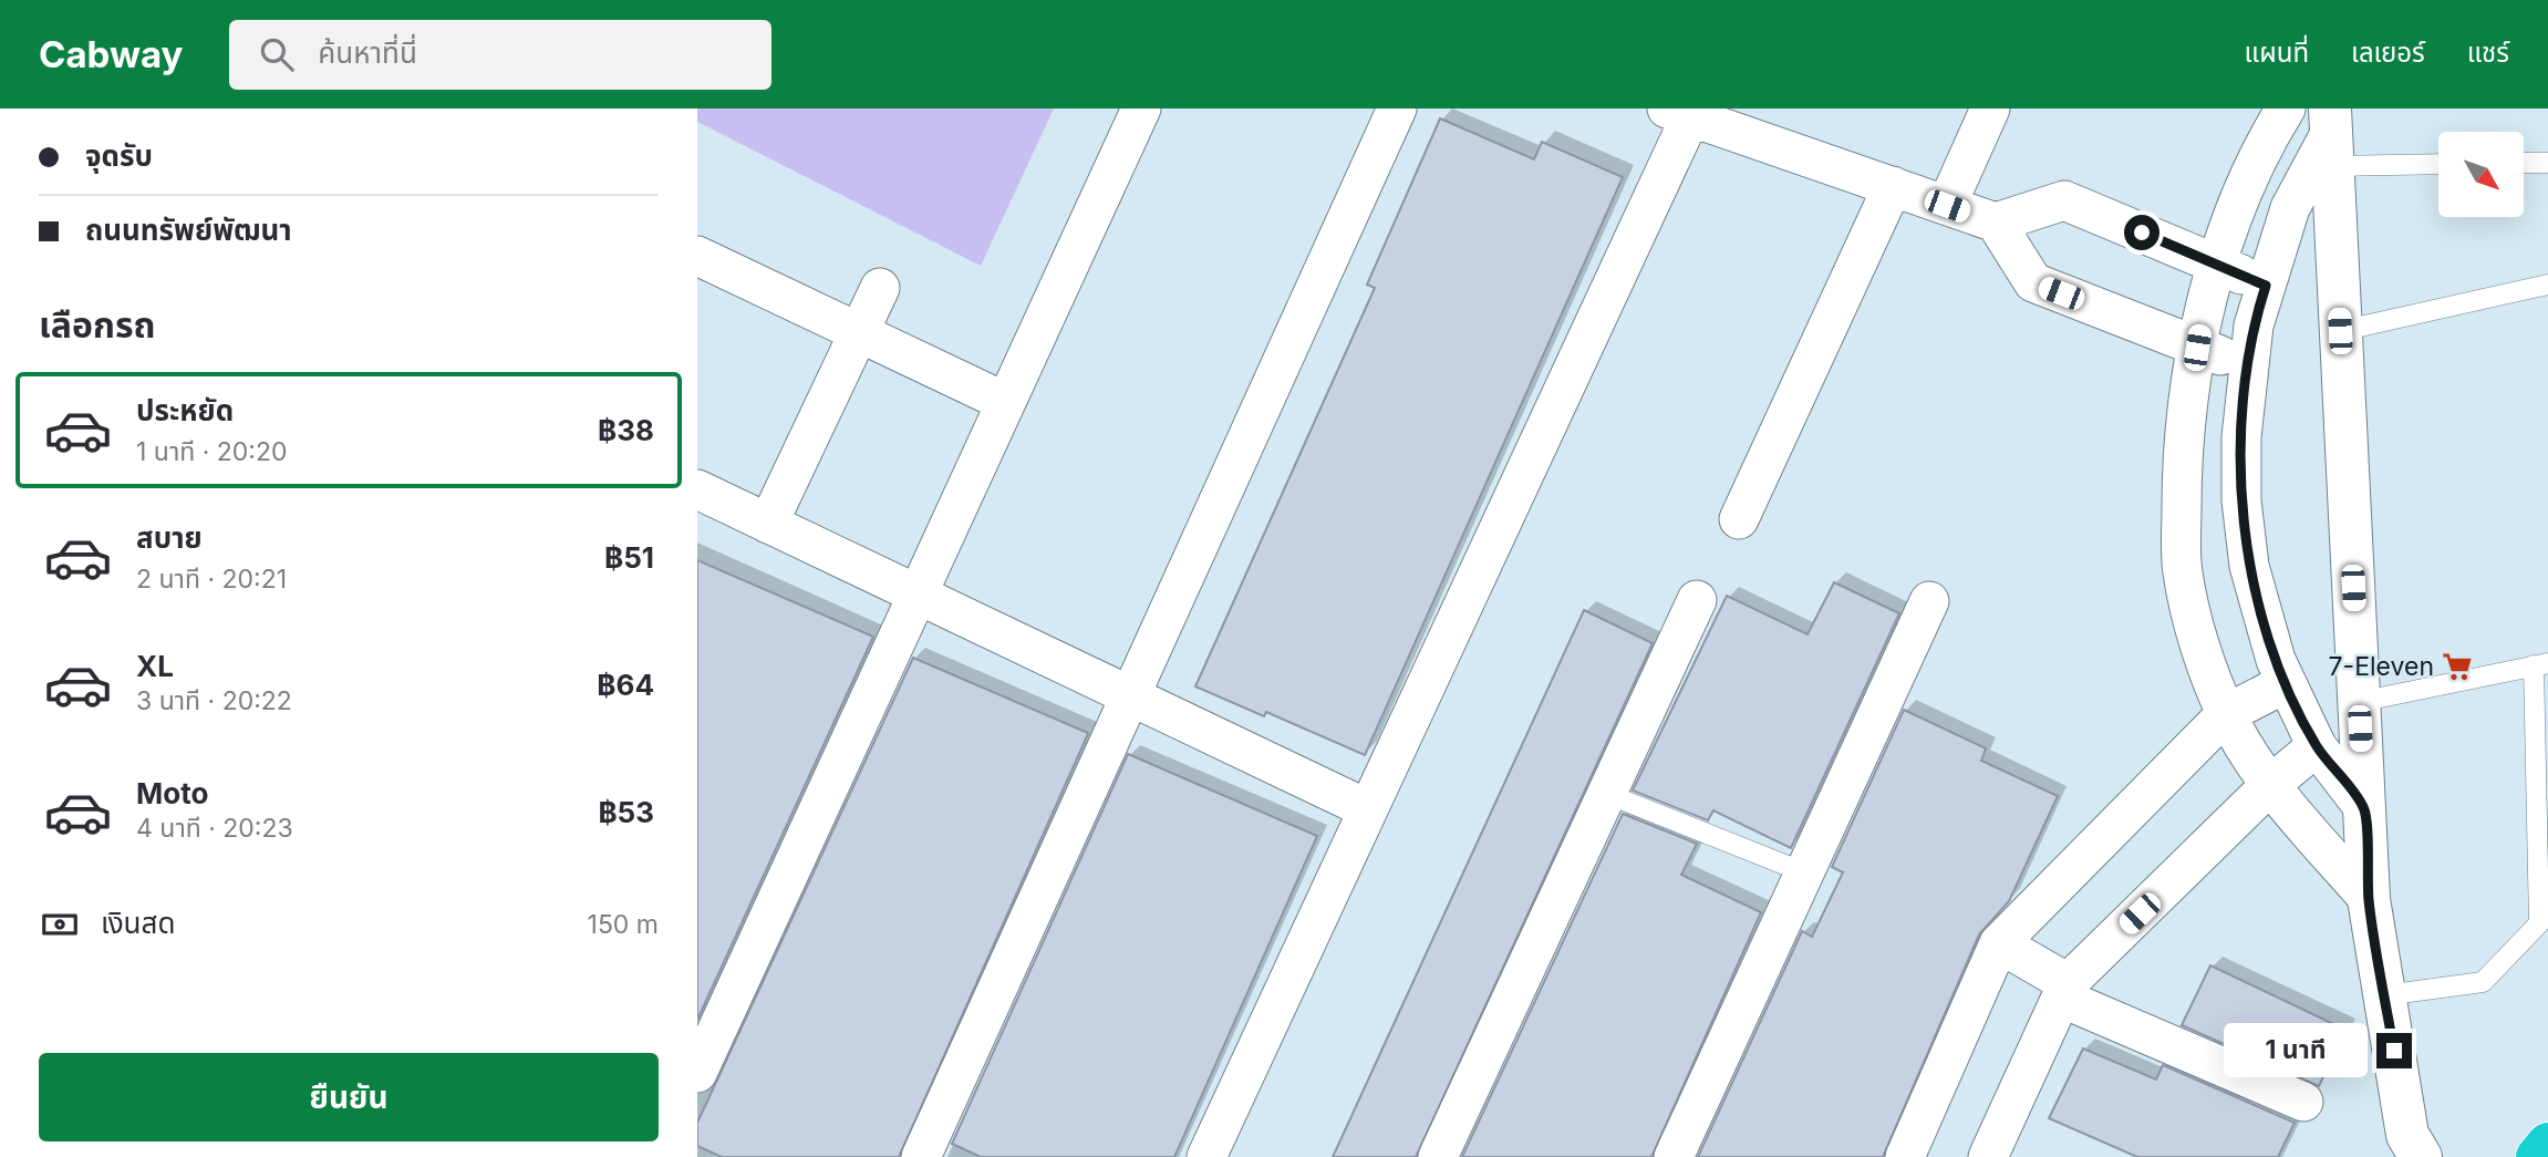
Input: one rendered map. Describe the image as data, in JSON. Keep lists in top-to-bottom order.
{
  "places": {
    "supermarket": ["7-Eleven"]
  },
  "north": "bottom right",
  "page": {
    "header": "Cabway",
    "search": "ค้นหาที่นี่",
    "nav": ["แผนที่", "เลเยอร์", "แชร์"],
    "banner": ["จุดรับ", "ถนนทรัพย์พัฒนา"],
    "heading": "เลือกรถ",
    "list": [
      {
        "name": "ประหยัด",
        "note": "1 นาที · 20:20",
        "value": "฿38"
      },
      {
        "name": "สบาย",
        "note": "2 นาที · 20:21",
        "value": "฿51"
      },
      {
        "name": "XL",
        "note": "3 นาที · 20:22",
        "value": "฿64"
      },
      {
        "name": "Moto",
        "note": "4 นาที · 20:23",
        "value": "฿53"
      }
    ],
    "pay": ["เงินสด", "150 m"],
    "bubble": "1 นาที",
    "buttons": "ยืนยัน"
  }
}
